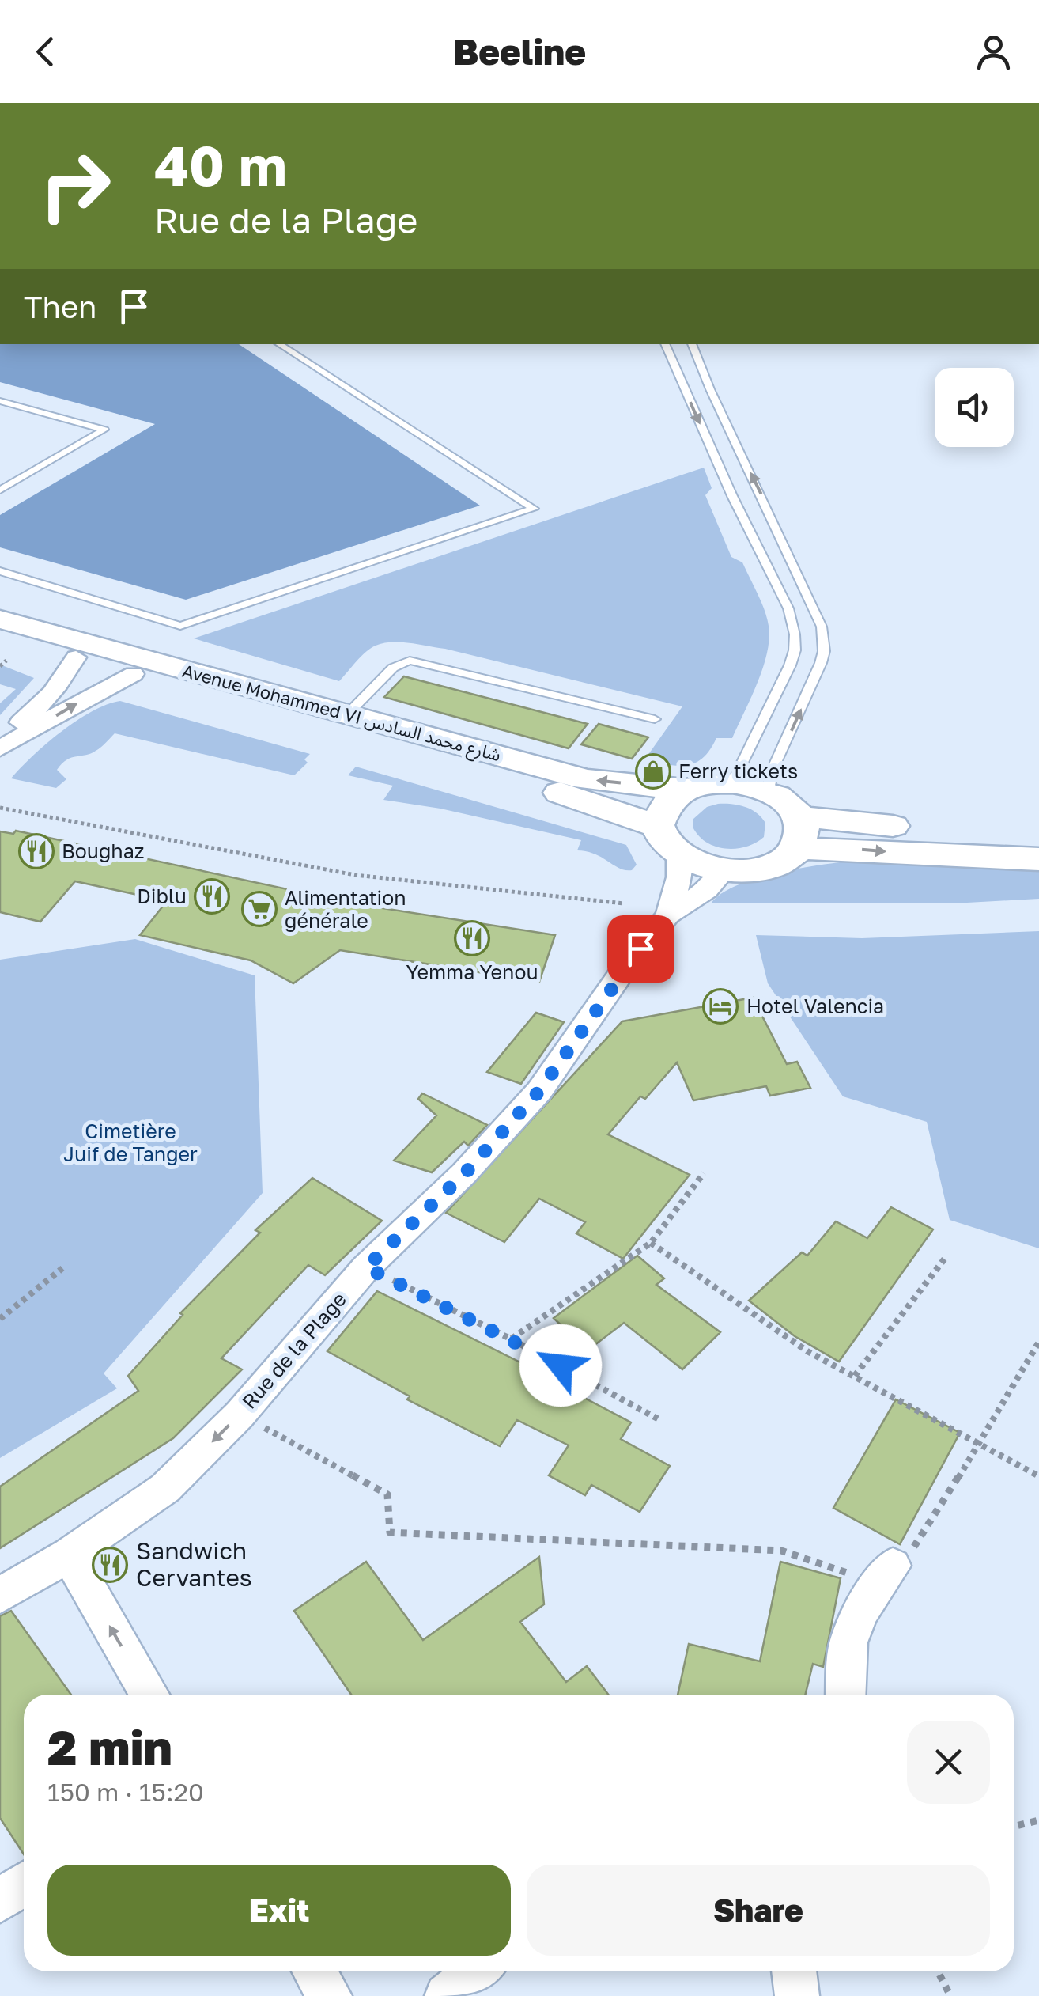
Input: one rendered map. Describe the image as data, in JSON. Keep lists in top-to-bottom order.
{
  "streets": {
    "main road": ["Avenue Mohammed VI شارع محمد السادس"],
    "street": ["Rue de la Plage"]
  },
  "parks": ["Cimetière Juif de Tanger"],
  "places": {
    "shop": ["Ferry tickets"],
    "restaurant": [
      "Boughaz",
      "Diblu",
      "Yemma Yenou",
      "Sandwich Cervantes"
    ],
    "supermarket": ["Alimentation générale"],
    "hotel": ["Hotel Valencia"]
  },
  "page": {
    "header": "Beeline",
    "turn": ["40 m", "Rue de la Plage"],
    "then": "Then",
    "heading": ["2 min", "150 m · 15:20"],
    "buttons": ["Exit", "Share"]
  }
}
